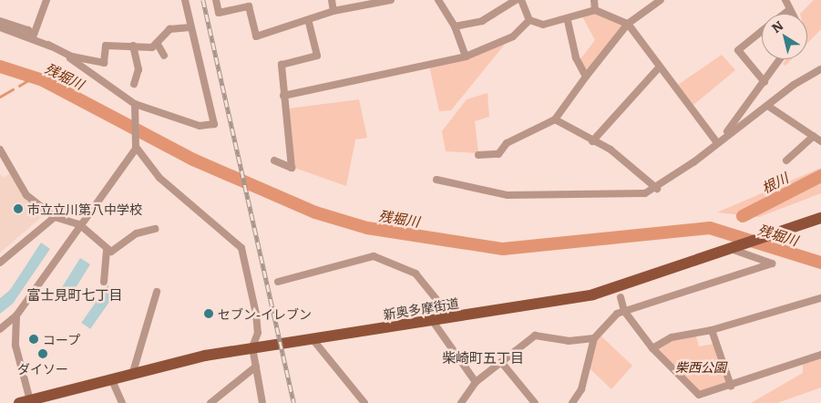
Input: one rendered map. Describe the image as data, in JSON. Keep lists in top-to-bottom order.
{
  "streets": {
    "main road": ["新奥多摩街道"]
  },
  "districts": ["富士見町七丁目", "柴崎町五丁目"],
  "water": ["残堀川", "根川"],
  "parks": ["柴西公園"],
  "places": [
    "市立立川第八中学校",
    "セブン-イレブン",
    "コープ",
    "ダイソー"
  ],
  "north": "top left"
}
